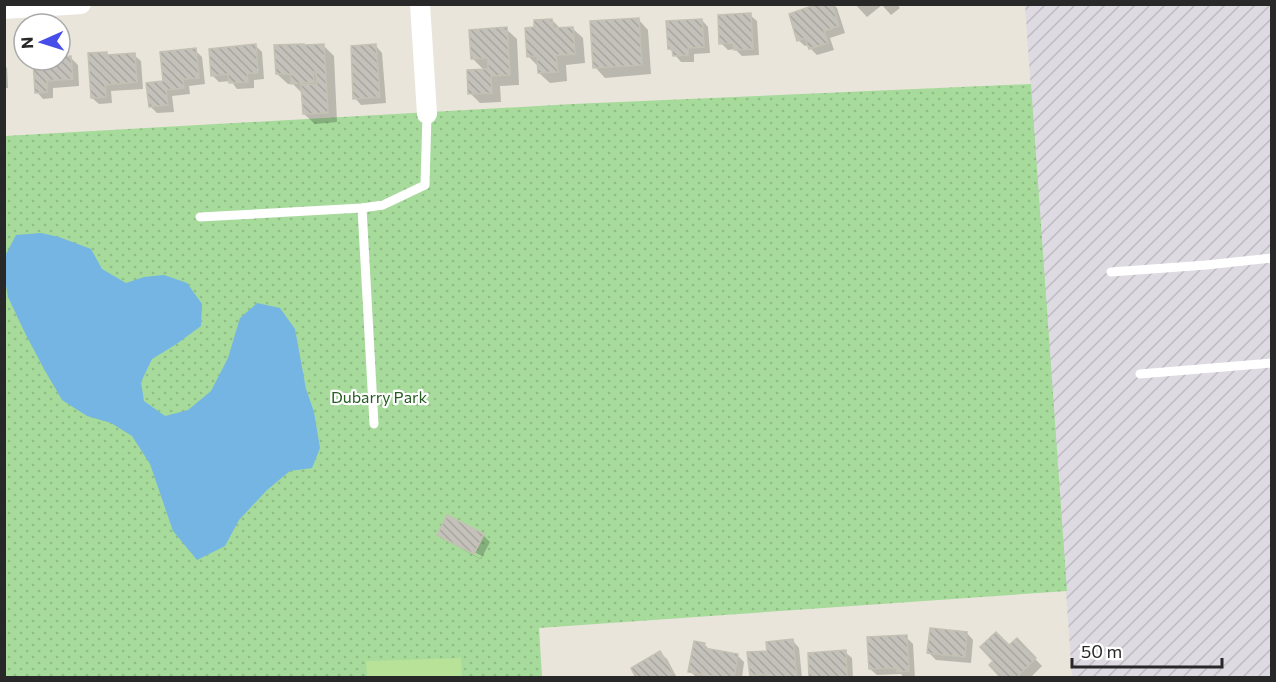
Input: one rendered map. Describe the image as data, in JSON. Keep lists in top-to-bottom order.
{
  "parks": ["Dubarry Park"],
  "scale_bar": "50 m",
  "north": "left"
}
